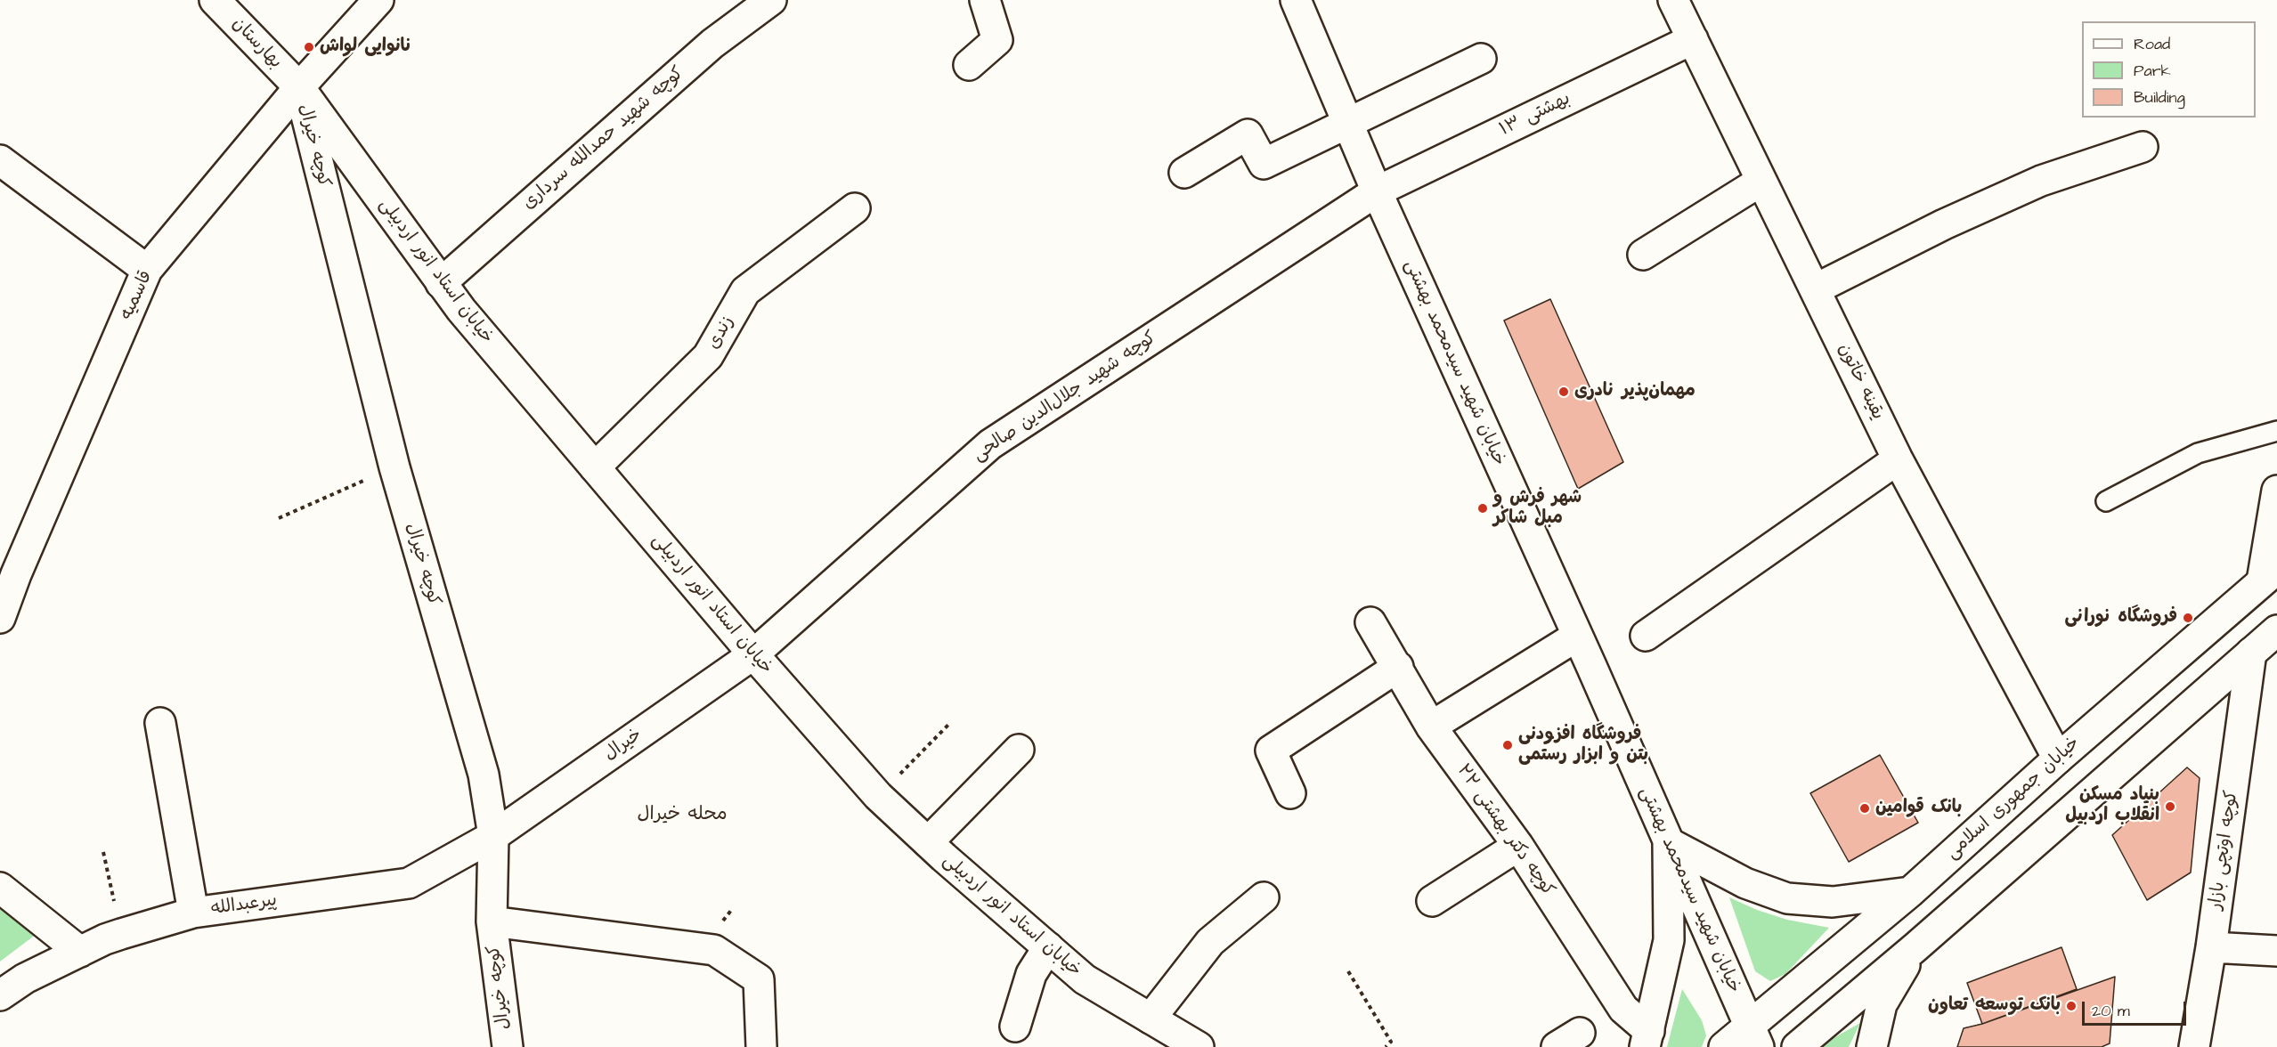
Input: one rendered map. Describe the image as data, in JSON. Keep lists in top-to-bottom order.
{
  "streets": {
    "street": [
      "بهارستان",
      "بهشتی ۱۳",
      "کوچه شهید حمدالله سرداری",
      "کوچه خیرال",
      "خیابان استاد انور اردبیلی",
      "قاسمیه",
      "زندی",
      "خیابان شهید سیدمحمد بهشتی",
      "یقینه خاتون",
      "کوچه شهید جلال‌الدین صالحی",
      "خیرال",
      "خیابان جمهوری اسلامی",
      "کوچه دکتر بهشتی ۲۲",
      "کوچه اوتچی بازار",
      "پیرعبدالله"
    ]
  },
  "crossings": [
    ["بهارستان", "کوچه خیرال"],
    ["بهارستان", "خیابان استاد انور اردبیلی"],
    ["بهارستان", "قاسمیه"],
    ["بهشتی ۱۳", "خیابان شهید سیدمحمد بهشتی"],
    ["بهشتی ۱۳", "یقینه خاتون"],
    ["بهشتی ۱۳", "کوچه شهید جلال‌الدین صالحی"],
    ["کوچه شهید حمدالله سرداری", "خیابان استاد انور اردبیلی"],
    ["کوچه خیرال", "خیابان استاد انور اردبیلی"],
    ["کوچه خیرال", "قاسمیه"],
    ["کوچه خیرال", "خیرال"],
    ["کوچه خیرال", "پیرعبدالله"],
    ["خیابان استاد انور اردبیلی", "قاسمیه"],
    ["خیابان استاد انور اردبیلی", "زندی"],
    ["خیابان استاد انور اردبیلی", "کوچه شهید جلال‌الدین صالحی"],
    ["خیابان استاد انور اردبیلی", "خیرال"],
    ["خیابان شهید سیدمحمد بهشتی", "کوچه شهید جلال‌الدین صالحی"],
    ["خیابان شهید سیدمحمد بهشتی", "خیابان جمهوری اسلامی"],
    ["یقینه خاتون", "خیابان جمهوری اسلامی"],
    ["کوچه شهید جلال‌الدین صالحی", "خیرال"],
    ["خیرال", "پیرعبدالله"]
  ],
  "districts": ["محله خیرال"],
  "places": [
    "نانوایی لواش",
    "مهمان‌پذیر نادری",
    "شهر فرش و مبل شاکر",
    "فروشگاه نورانی",
    "فروشگاه افزودنی بتن و ابزار رستمی",
    "بنیاد مسکن انقلاب اردبیل",
    "بانک قوامین",
    "بانک توسعه تعاون"
  ],
  "legend": ["Road", "Park", "Building"],
  "scale_bar": "20 m"
}
